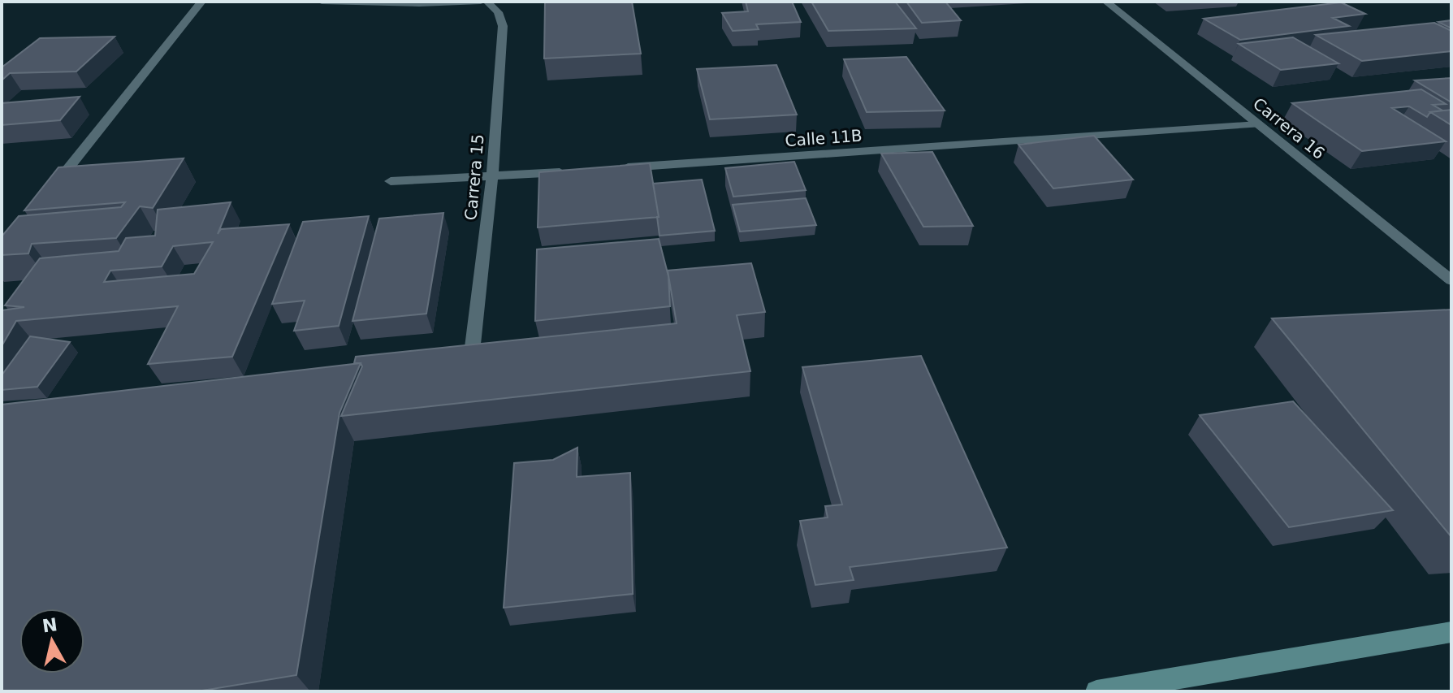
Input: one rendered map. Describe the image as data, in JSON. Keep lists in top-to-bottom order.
{
  "streets": {
    "street": ["Carrera 16", "Calle 11B", "Carrera 15"]
  },
  "crossings": [
    ["Carrera 16", "Calle 11B"]
  ],
  "north": "top"
}
